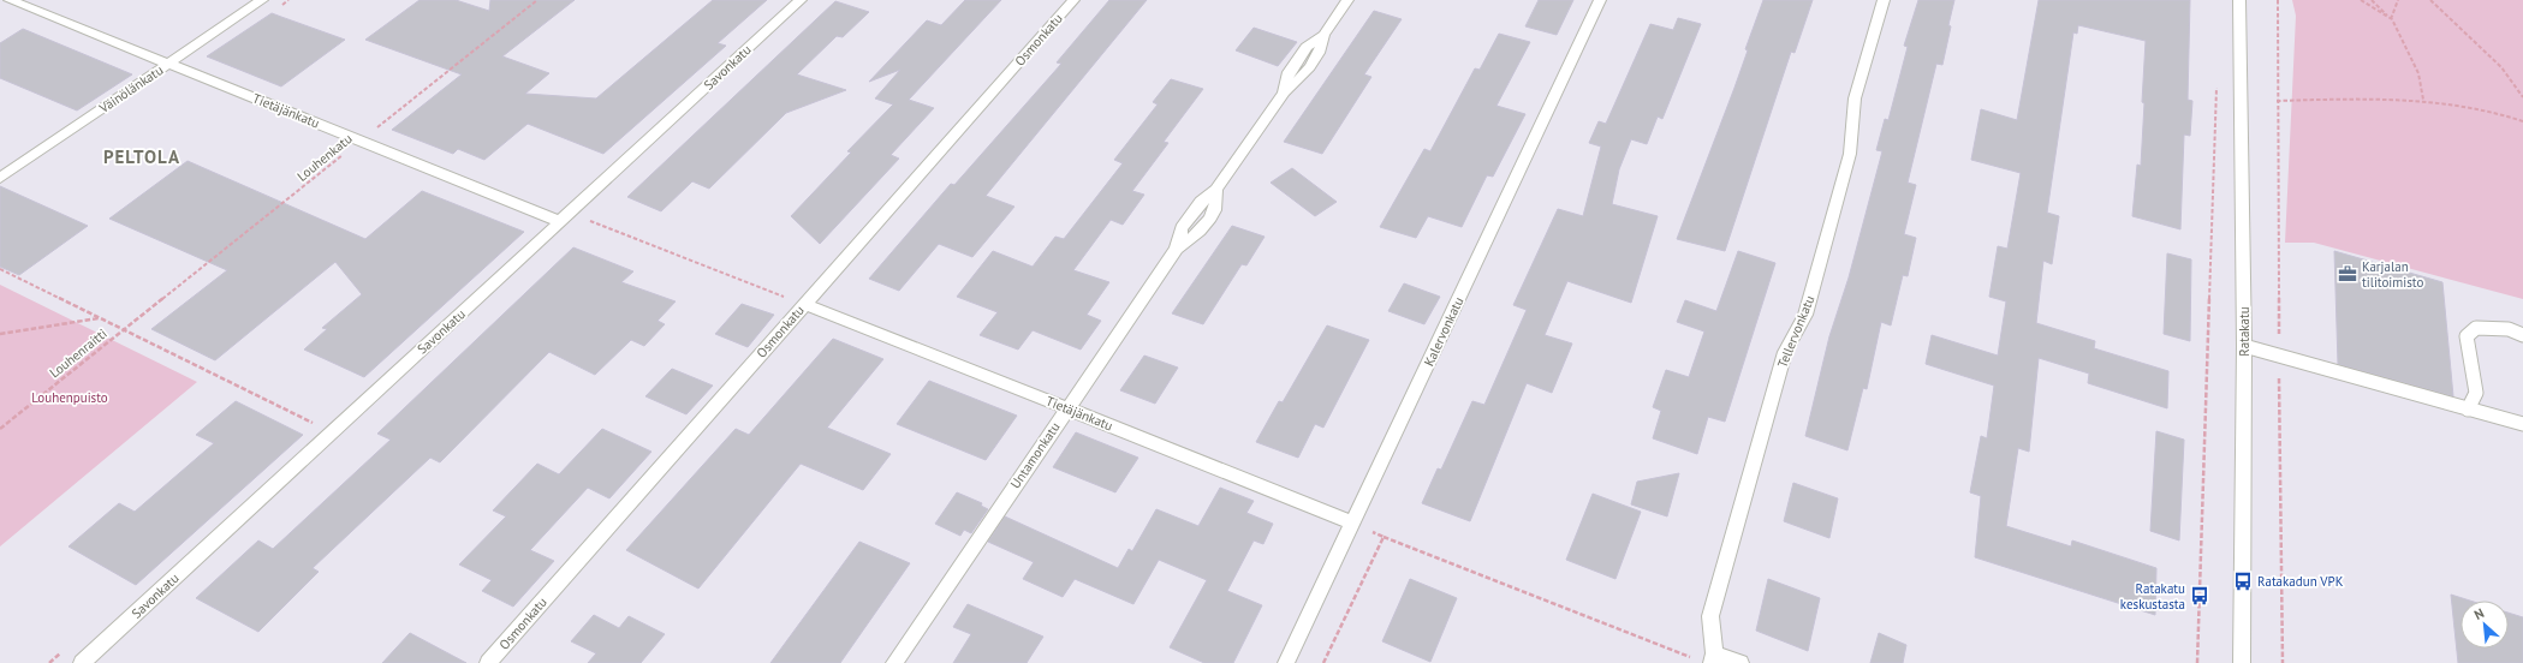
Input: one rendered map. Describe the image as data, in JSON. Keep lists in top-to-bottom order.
{
  "streets": {
    "street": [
      "Osmonkatu",
      "Savonkatu",
      "Väinölänkatu",
      "Tietäjänkatu",
      "Kalervonkatu",
      "Tellervonkatu",
      "Ratakatu",
      "Untamonkatu"
    ],
    "path": ["Louhenkatu", "Louhenraitti"]
  },
  "crossings": [
    ["Osmonkatu", "Tietäjänkatu"],
    ["Savonkatu", "Tietäjänkatu"],
    ["Väinölänkatu", "Tietäjänkatu"],
    ["Tietäjänkatu", "Louhenkatu"],
    ["Tietäjänkatu", "Kalervonkatu"],
    ["Tietäjänkatu", "Untamonkatu"],
    ["Louhenkatu", "Louhenraitti"]
  ],
  "districts": ["PELTOLA"],
  "parks": ["Louhenpuisto"],
  "places": {
    "office": ["Karjalan tilitoimisto"],
    "bus stop": ["Ratakadun VPK", "Ratakatu keskustasta"]
  },
  "north": "top left"
}
